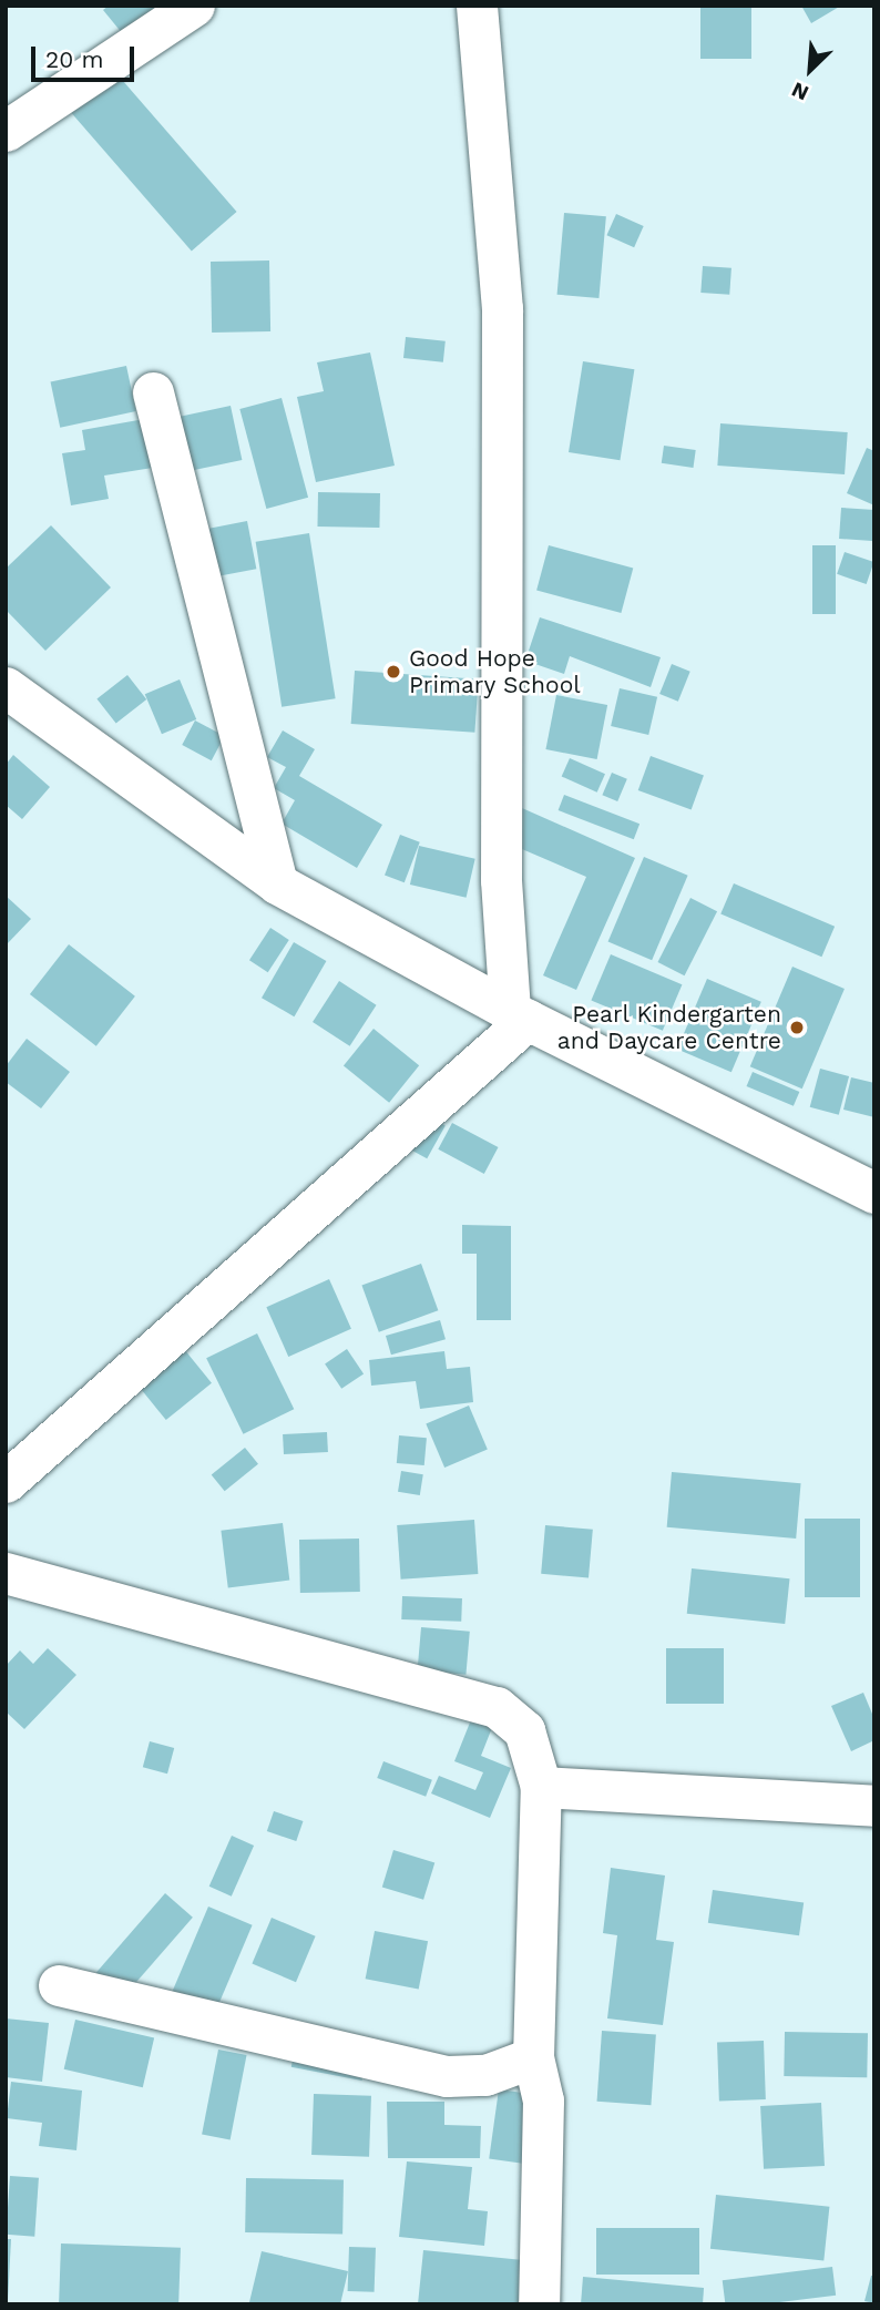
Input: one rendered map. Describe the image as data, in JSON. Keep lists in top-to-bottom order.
{
  "places": ["Good Hope Primary School", "Pearl Kindergarten and Daycare Centre"],
  "scale_bar": "20 m",
  "north": "bottom left"
}
